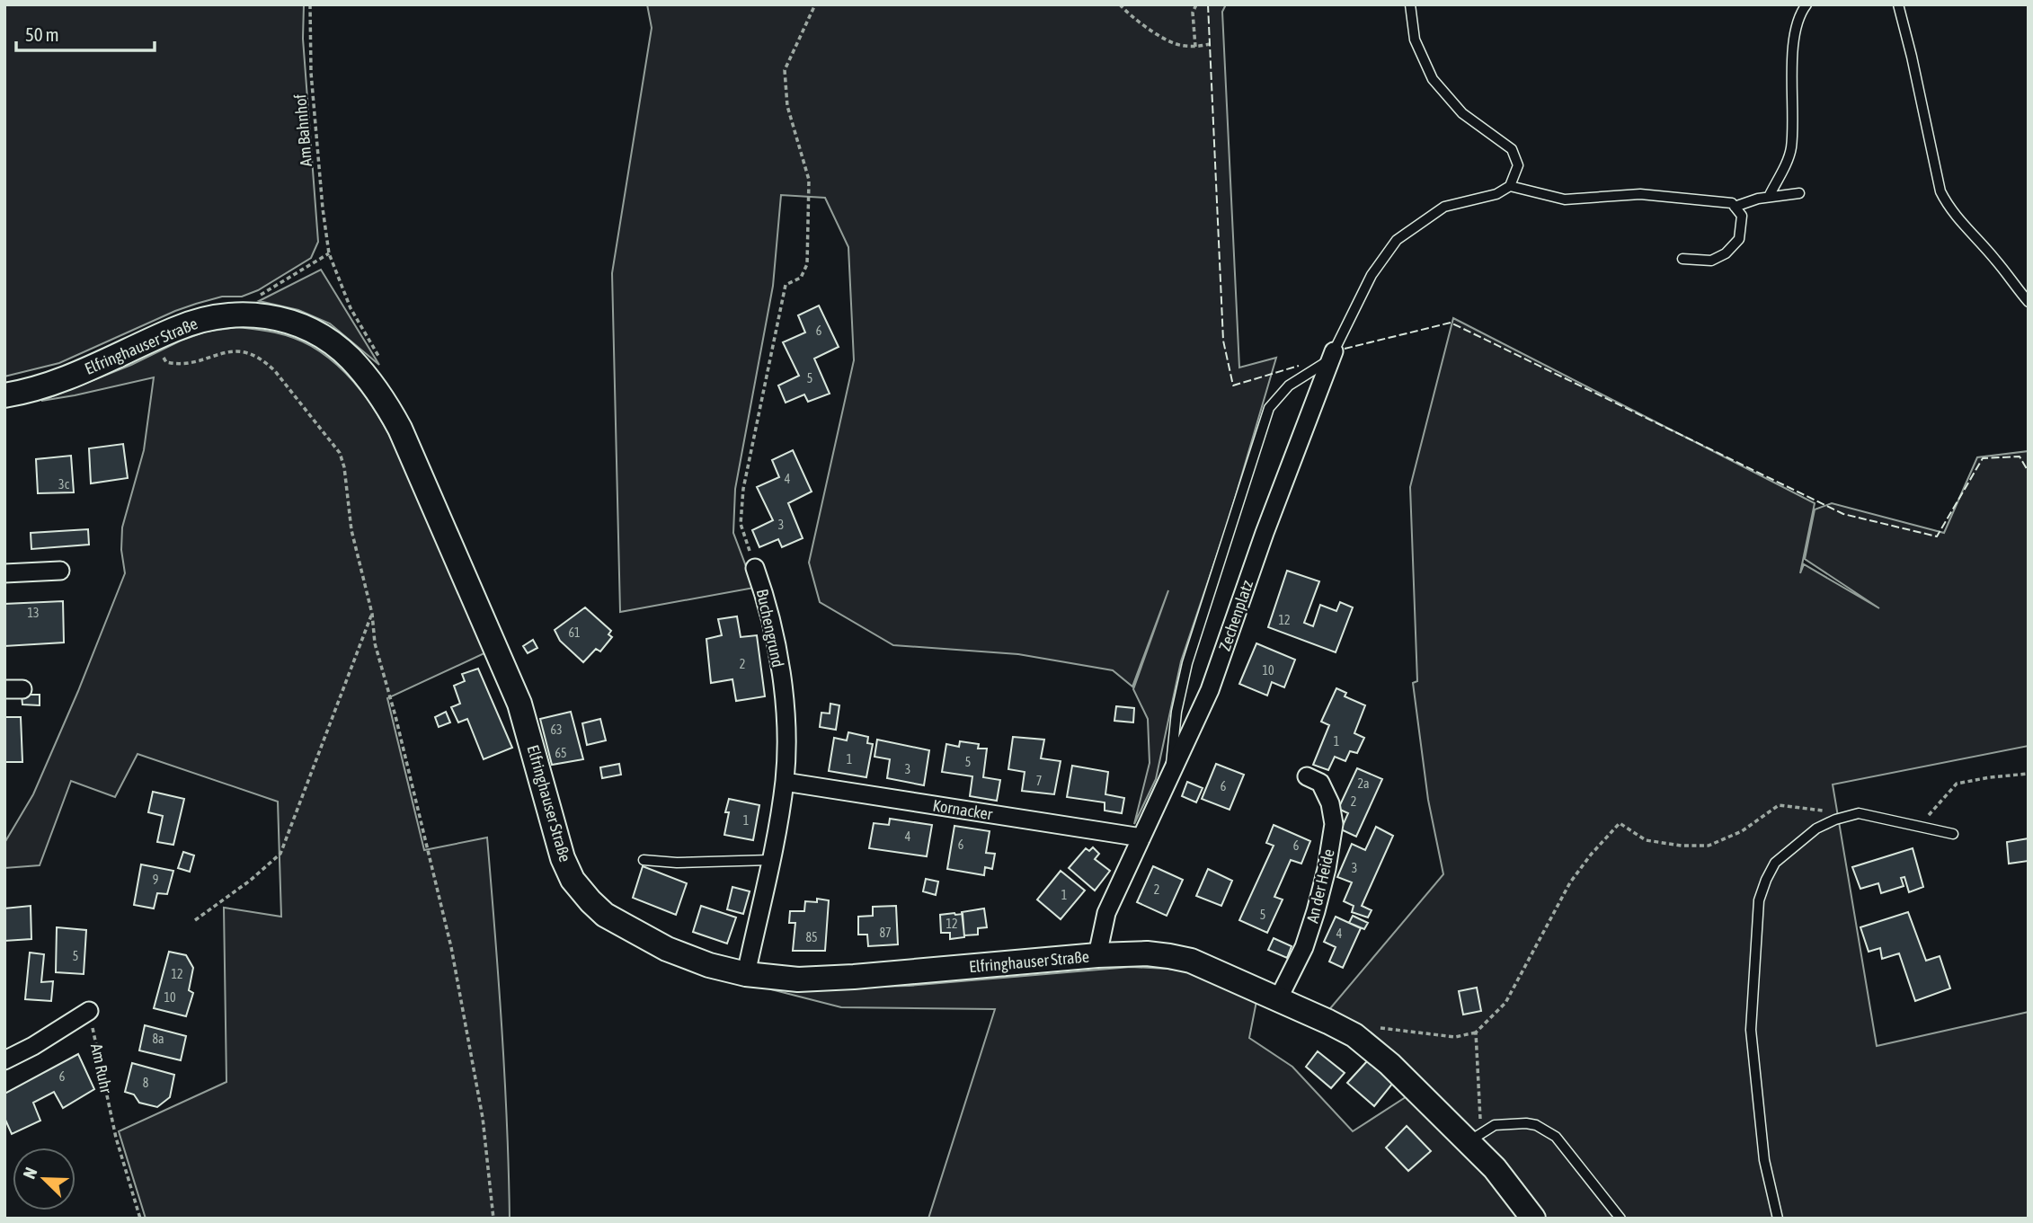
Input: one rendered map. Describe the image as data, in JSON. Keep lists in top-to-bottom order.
{
  "streets": {
    "main road": ["Elfringhauser Straße"],
    "street": [
      "Zechenplatz",
      "Buchengrund",
      "Kornacker",
      "An der Heide"
    ],
    "path": ["Am Bahnhof", "Am Ruhr"]
  },
  "crossings": [
    ["Elfringhauser Straße", "Zechenplatz"],
    ["Elfringhauser Straße", "Buchengrund"],
    ["Elfringhauser Straße", "An der Heide"],
    ["Zechenplatz", "Kornacker"],
    ["Buchengrund", "Kornacker"]
  ],
  "house_numbers": [
    "6",
    "5",
    "4",
    "3c",
    "3",
    "13",
    "12",
    "61",
    "2",
    "10",
    "63",
    "1",
    "65",
    "1",
    "5",
    "3",
    "7",
    "2a",
    "6",
    "2",
    "1",
    "4",
    "6",
    "6",
    "3",
    "9",
    "2",
    "1",
    "5",
    "12",
    "87",
    "4",
    "85",
    "5",
    "12",
    "10",
    "8a",
    "6",
    "8"
  ],
  "scale_bar": "50 m",
  "north": "top left"
}
